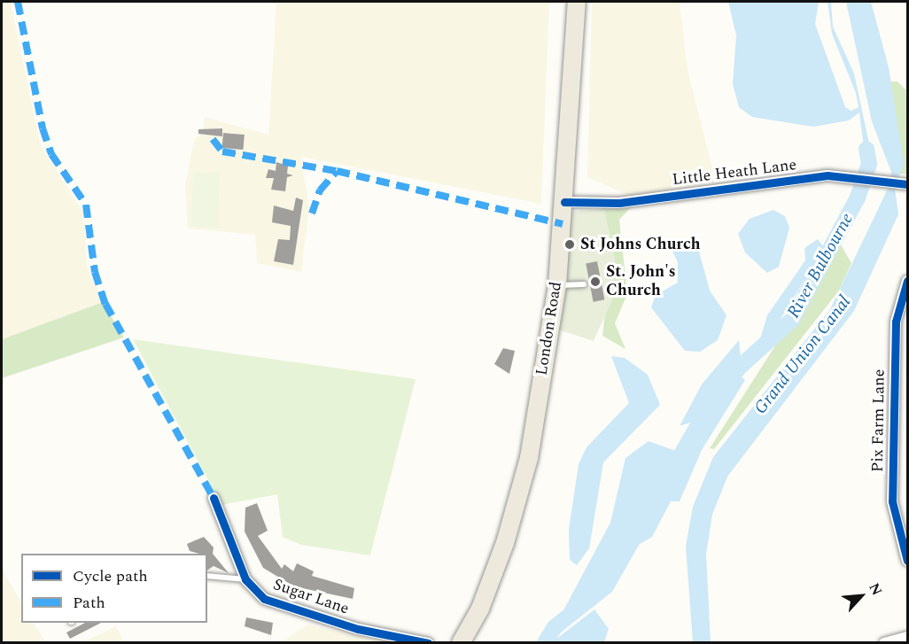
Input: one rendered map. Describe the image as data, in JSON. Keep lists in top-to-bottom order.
{
  "streets": {
    "main road": ["London Road"],
    "street": ["Little Heath Lane", "Pix Farm Lane", "Sugar Lane"]
  },
  "crossings": [
    ["Little Heath Lane", "London Road"]
  ],
  "water": ["River Bulbourne", "Grand Union Canal"],
  "places": ["St Johns Church", "St. John's Church"],
  "legend": ["Cycle path", "Path"],
  "north": "top right"
}
